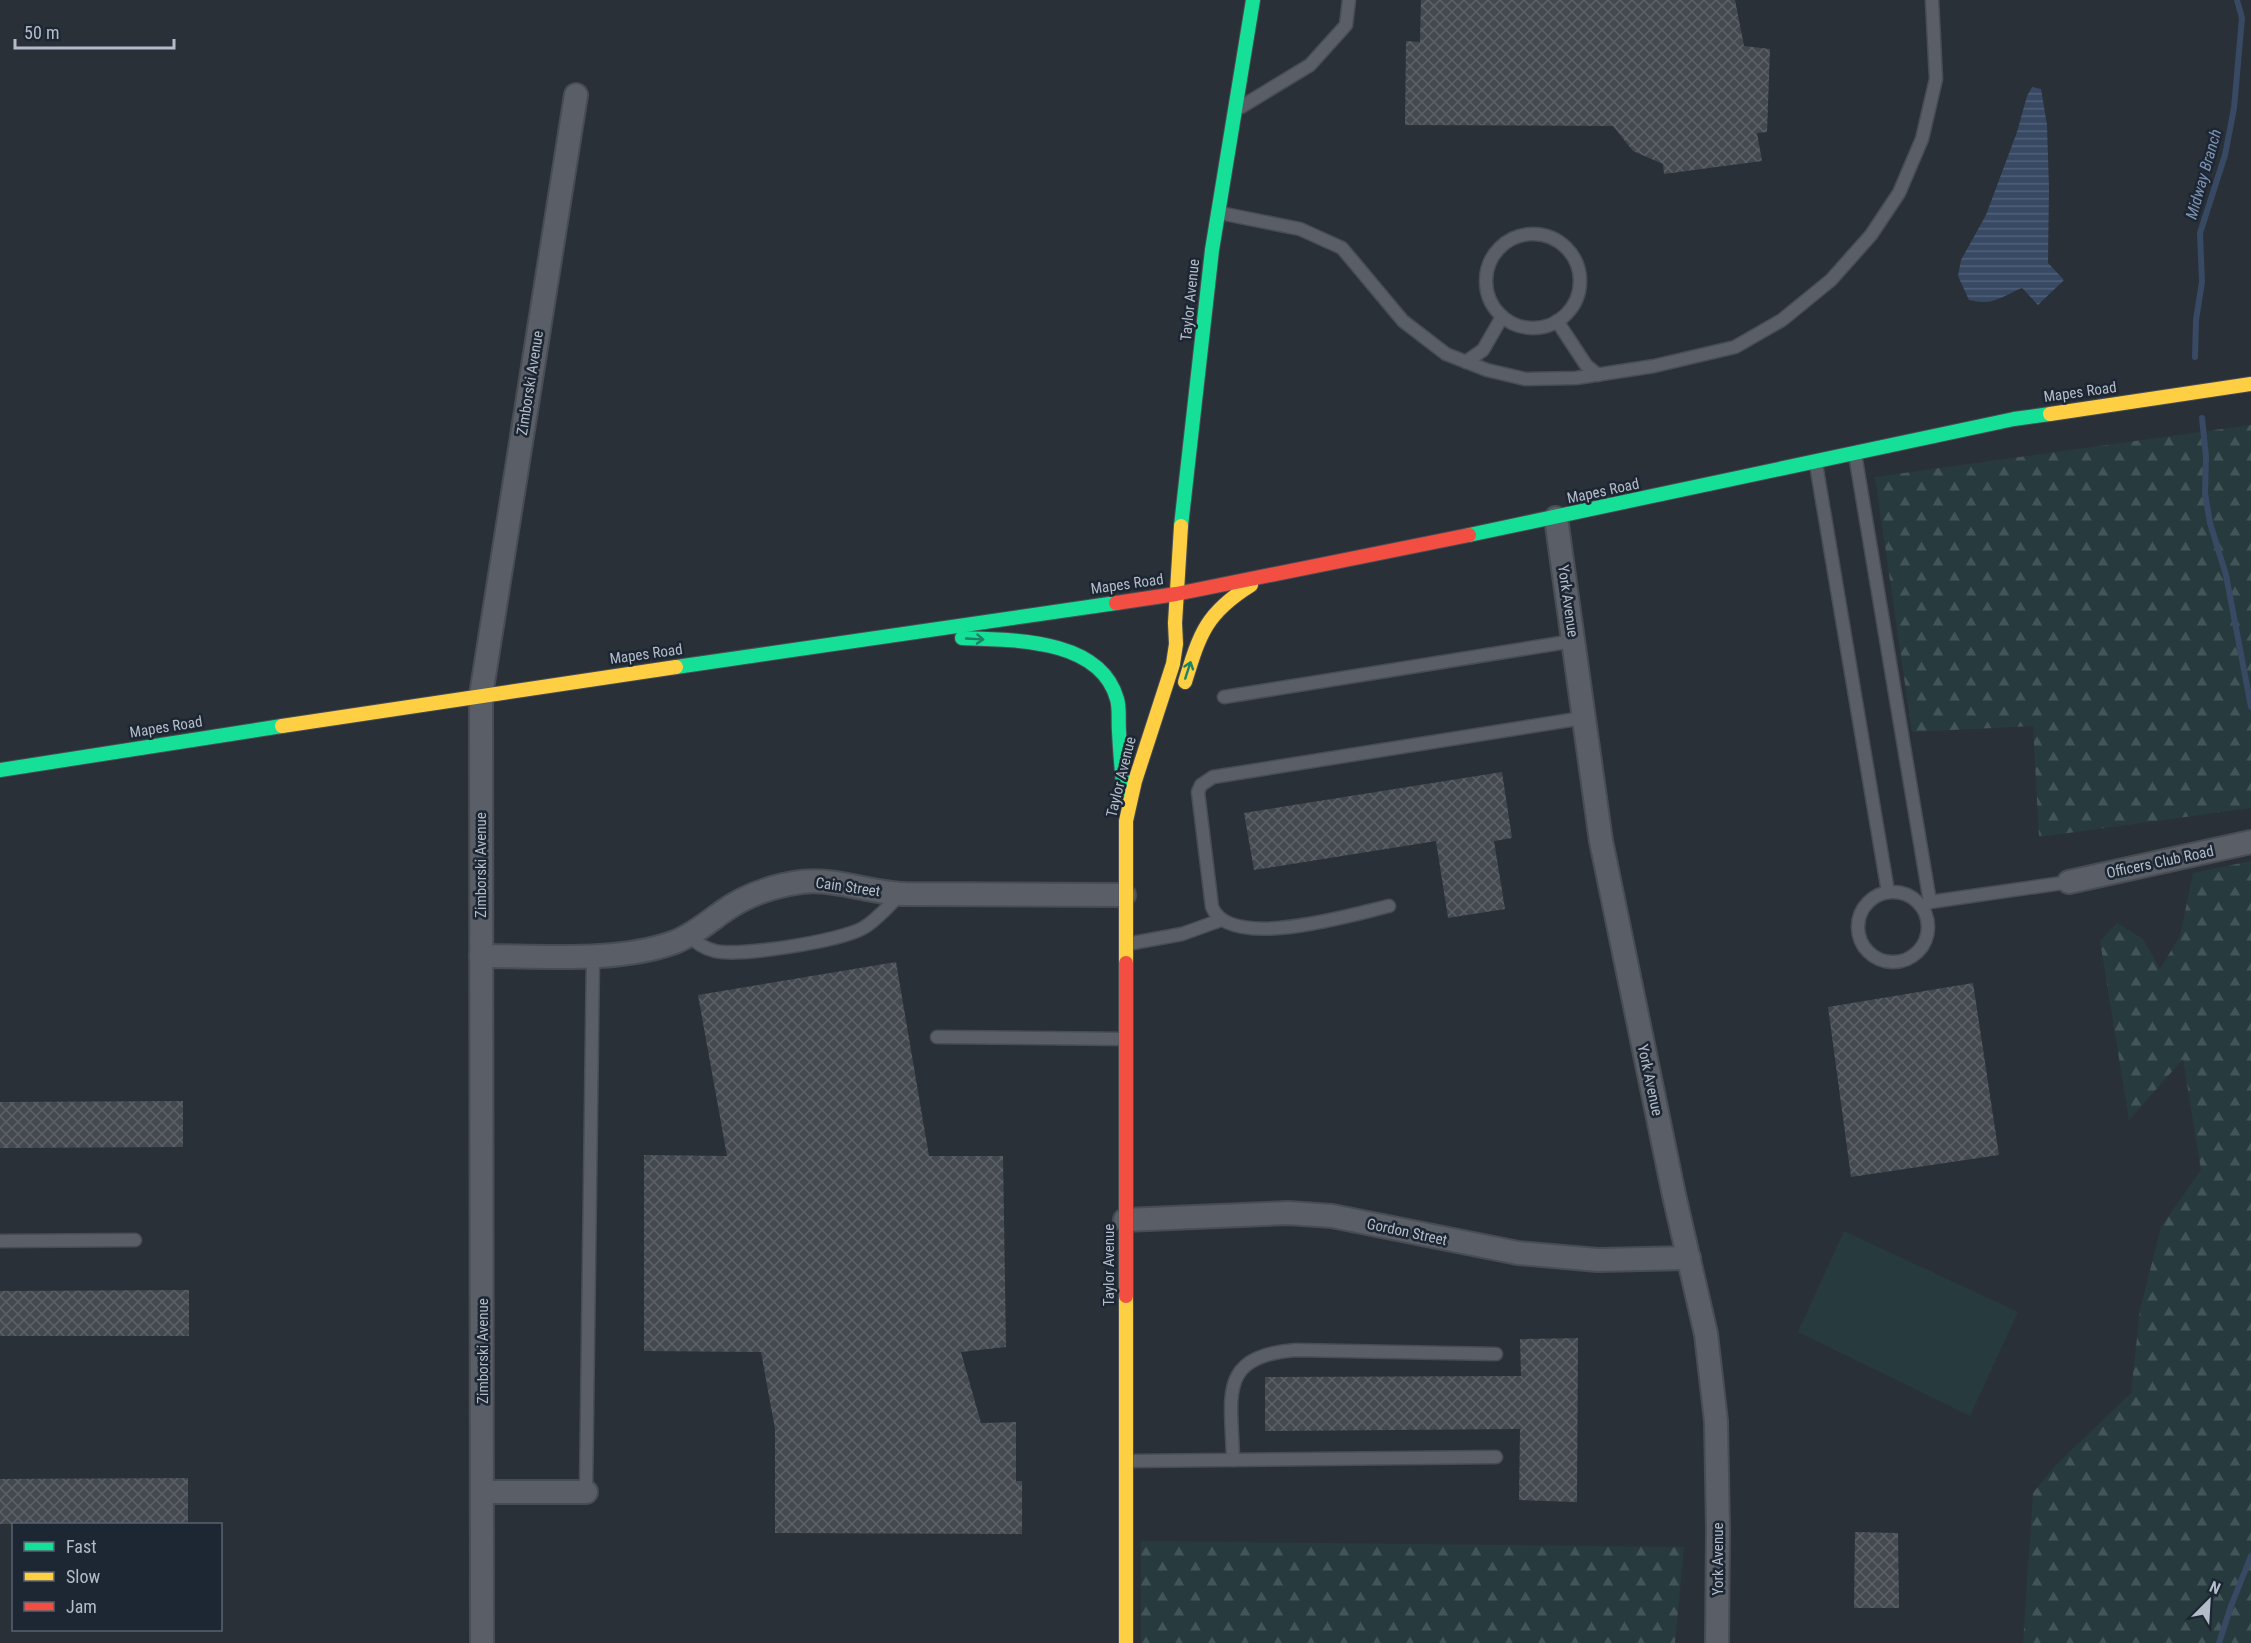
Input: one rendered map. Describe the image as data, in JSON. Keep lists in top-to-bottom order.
{
  "streets": {
    "street": [
      "Taylor Avenue",
      "Zimborski Avenue",
      "Mapes Road",
      "York Avenue",
      "Officers Club Road",
      "Cain Street",
      "Gordon Street"
    ]
  },
  "crossings": [
    ["Taylor Avenue", "Mapes Road"],
    ["Taylor Avenue", "Cain Street"],
    ["Taylor Avenue", "Gordon Street"],
    ["Zimborski Avenue", "Mapes Road"],
    ["Zimborski Avenue", "Cain Street"],
    ["Mapes Road", "York Avenue"],
    ["York Avenue", "Gordon Street"]
  ],
  "water": ["Midway Branch"],
  "legend": ["Fast", "Slow", "Jam"],
  "scale_bar": "50 m",
  "north": "top right"
}
